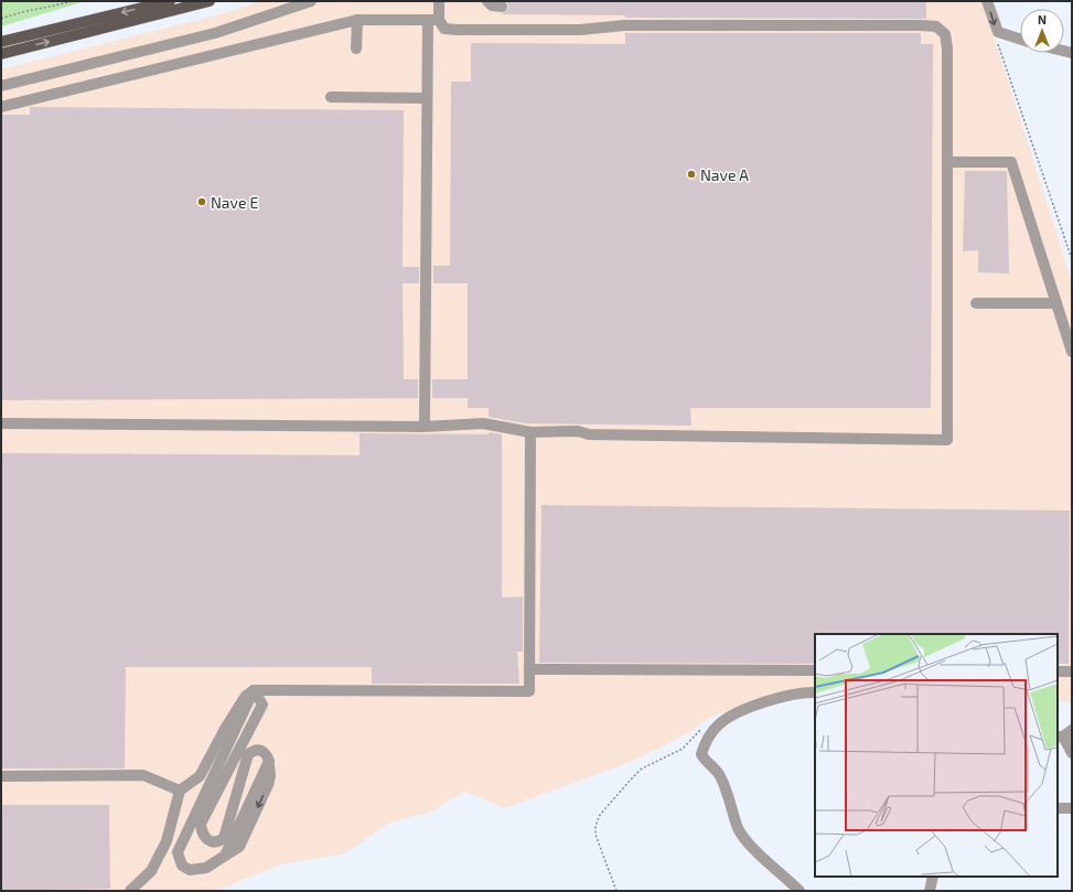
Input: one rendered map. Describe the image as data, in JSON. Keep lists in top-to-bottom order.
{
  "places": ["Nave A", "Nave E"],
  "north": "top"
}
